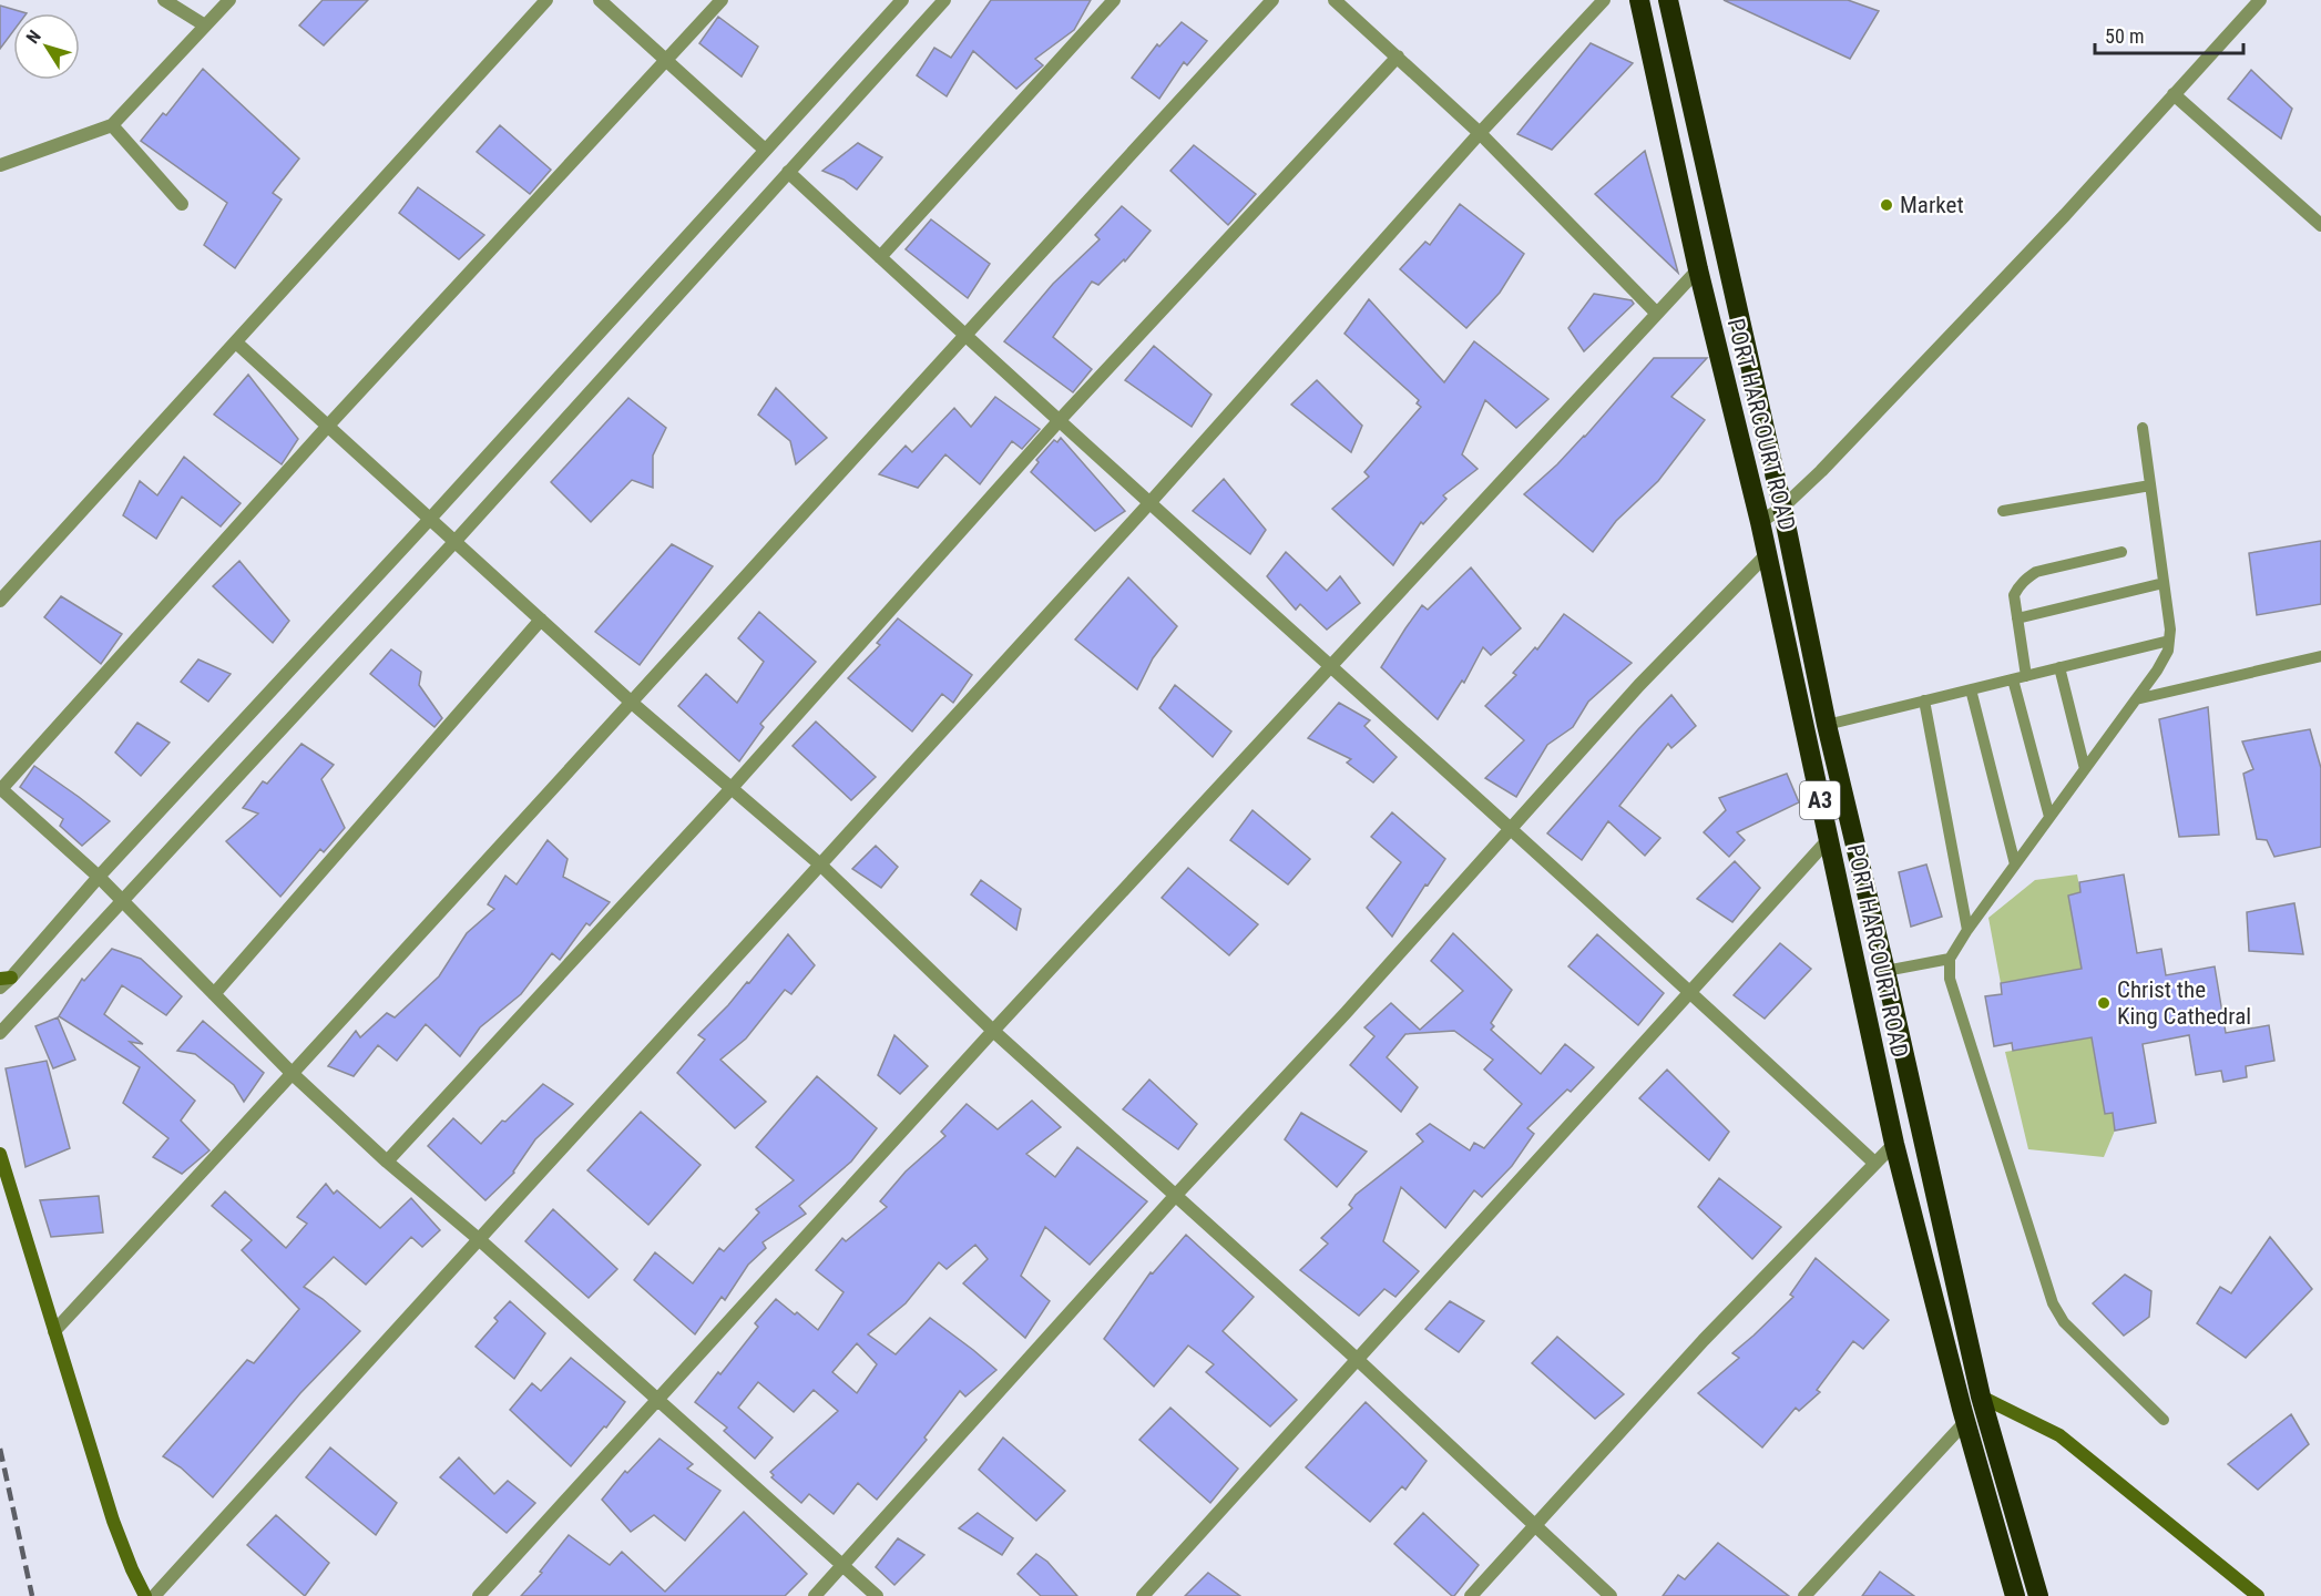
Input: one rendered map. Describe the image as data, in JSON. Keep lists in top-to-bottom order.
{
  "streets": {
    "highway": ["PORT HARCOURT ROAD", "A3"]
  },
  "places": ["Market", "Christ the King Cathedral"],
  "scale_bar": "50 m",
  "north": "top left"
}
